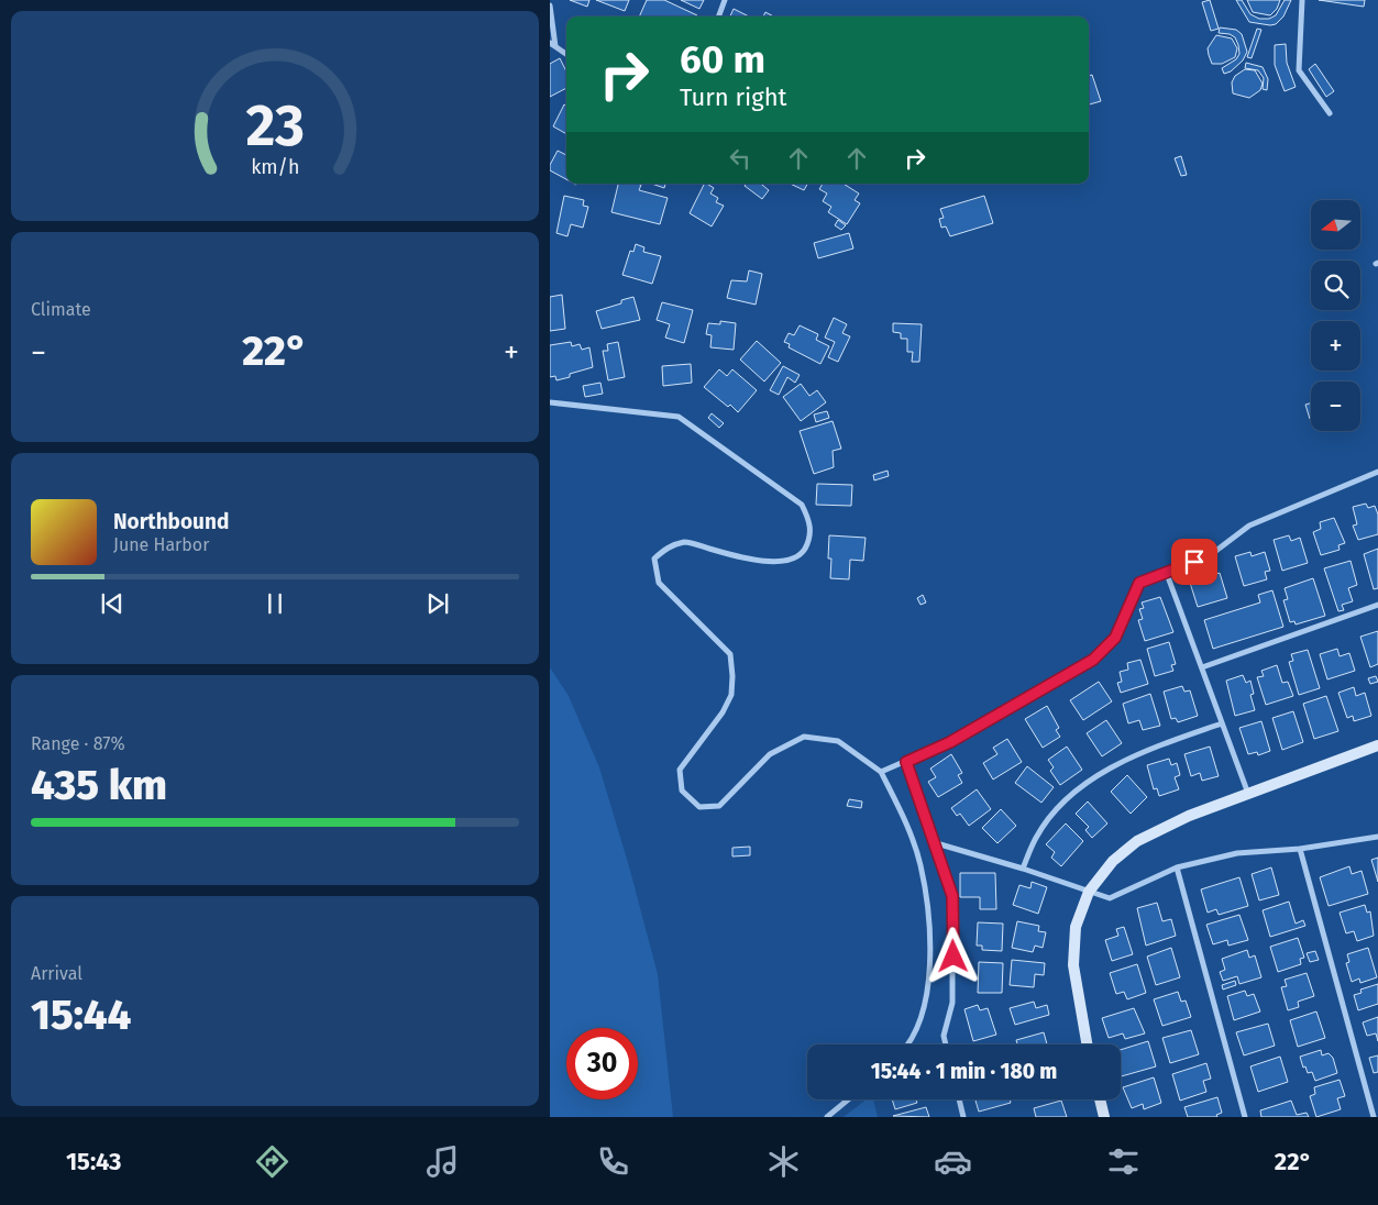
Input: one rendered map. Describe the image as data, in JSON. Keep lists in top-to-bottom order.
{
  "north": "left",
  "page": {
    "turn": ["60 m", "Turn right"],
    "map_buttons": ["+", "−"],
    "tile": [
      "Climate",
      ["Range · 87%", "435 km"],
      ["Arrival", "15:44"]
    ],
    "heat": ["−", "22°", "+"],
    "song": ["Northbound", "June Harbor"],
    "limit": "30",
    "trip": "15:44 · 1 min · 180 m",
    "tabs": ["15:43", "22°"],
    "gauge": ["23", "km/h"]
  }
}
